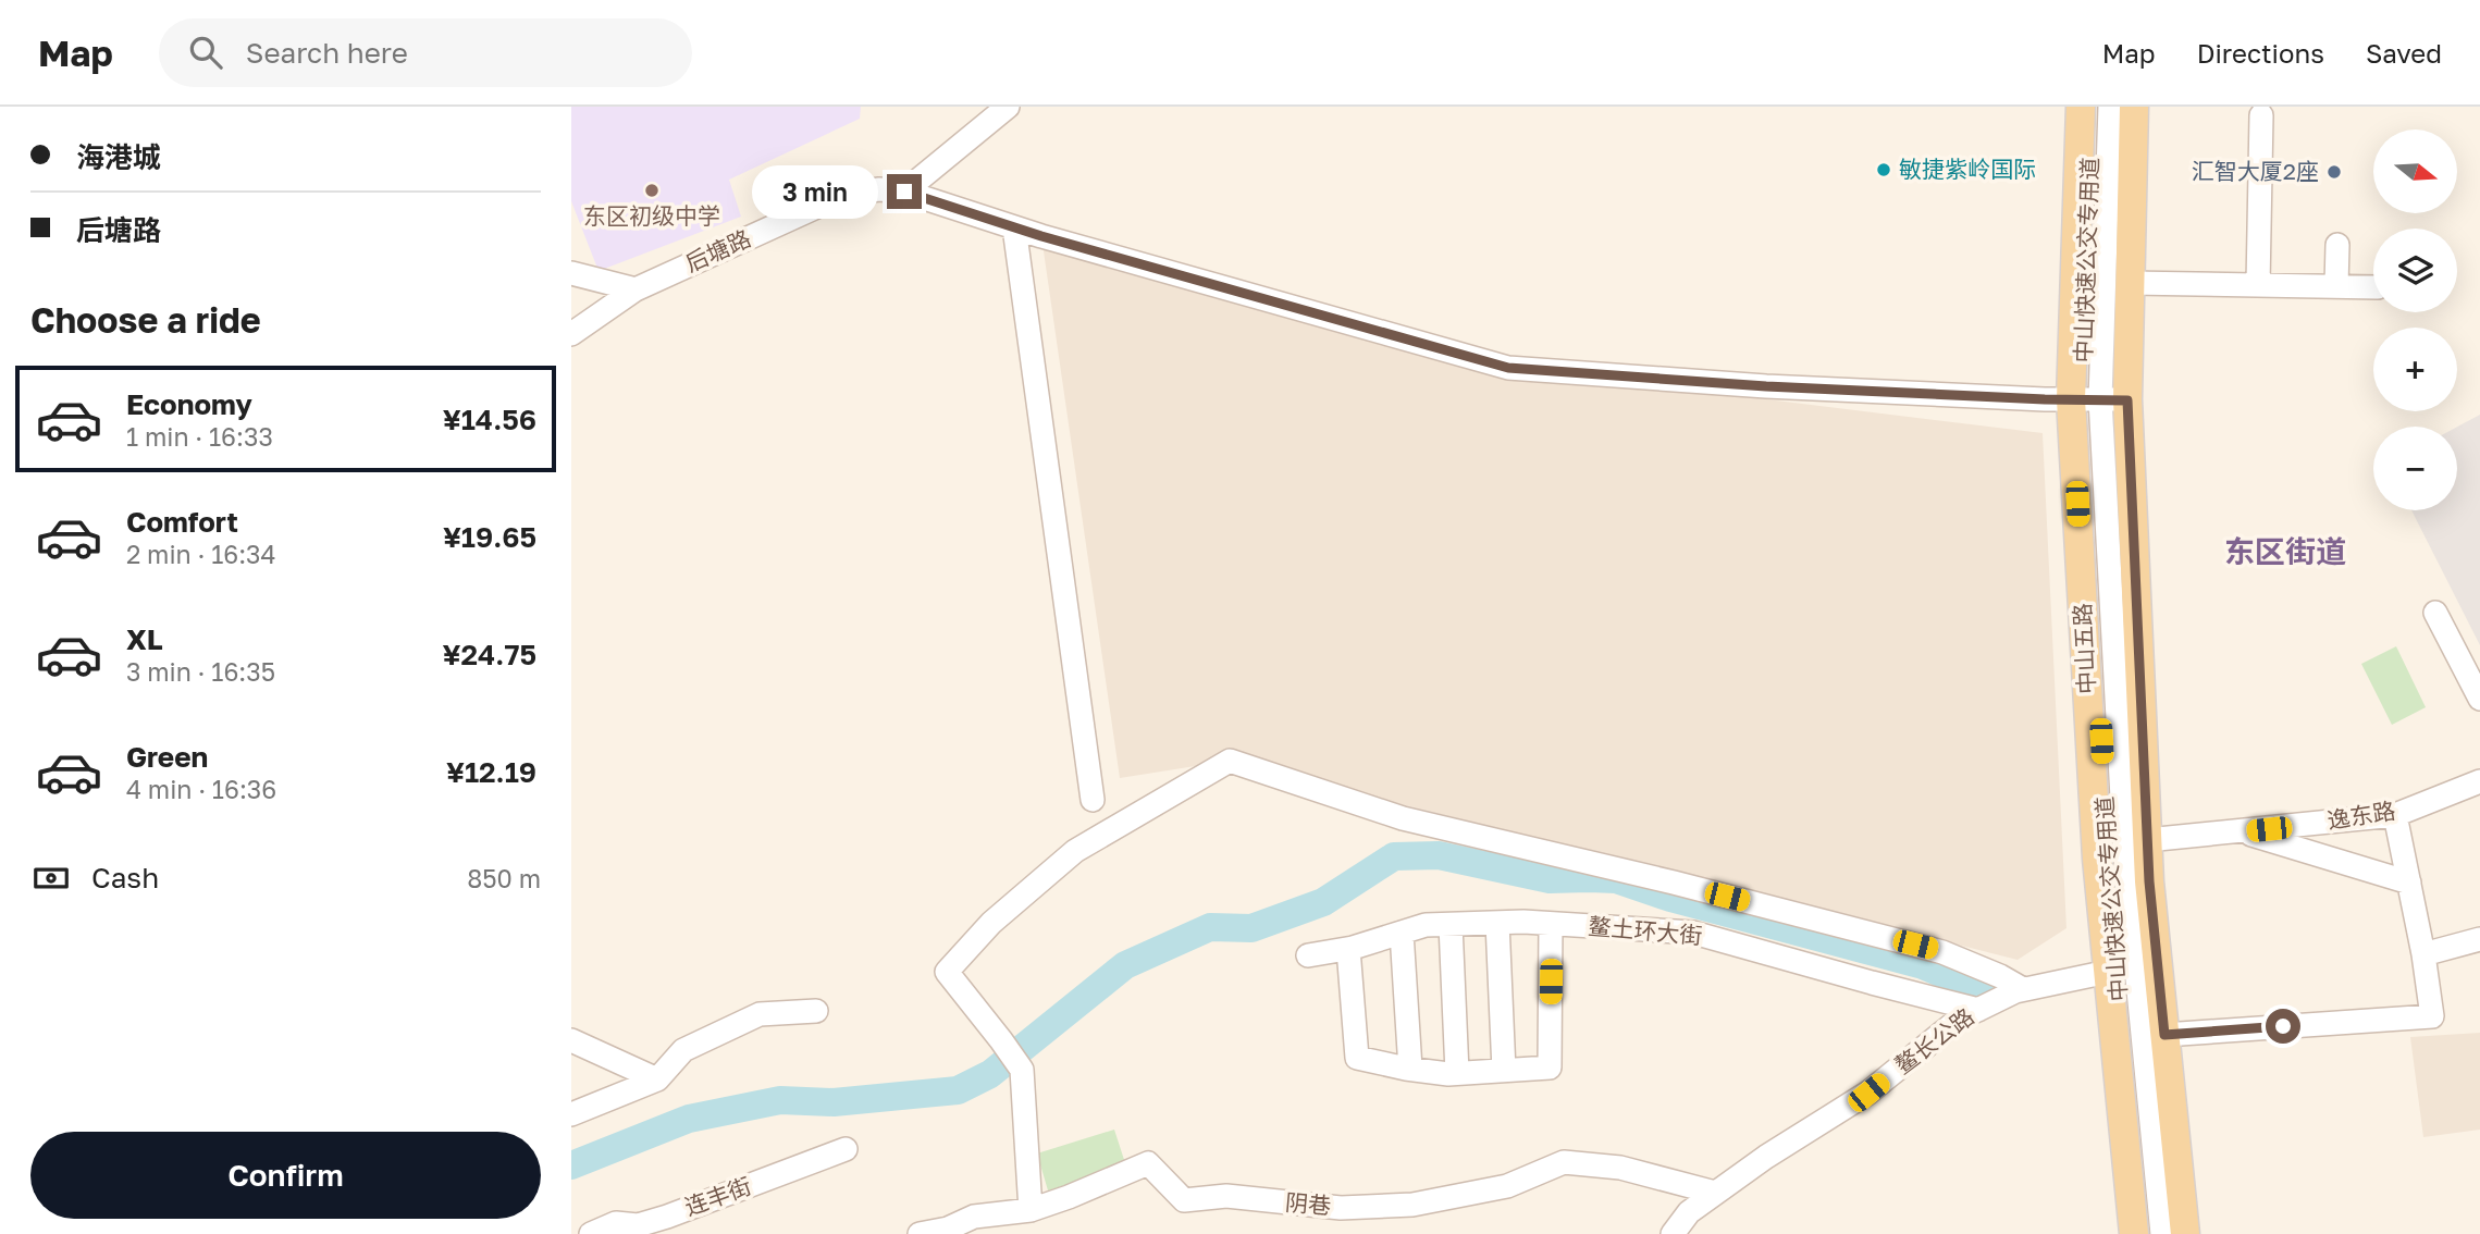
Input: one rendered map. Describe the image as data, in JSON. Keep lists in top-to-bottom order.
{
  "streets": {
    "main road": ["中山五路"],
    "street": [
      "后塘路",
      "中山快速公交专用道",
      "逸东路",
      "鳌土环大街",
      "鳌长公路",
      "连丰街",
      "阴巷"
    ]
  },
  "crossings": [
    ["后塘路", "中山快速公交专用道"],
    ["后塘路", "中山五路"],
    ["中山快速公交专用道", "中山五路"],
    ["中山五路", "逸东路"],
    ["中山五路", "鳌长公路"],
    ["鳌土环大街", "鳌长公路"],
    ["鳌长公路", "阴巷"]
  ],
  "districts": ["东区街道"],
  "places": ["敏捷紫岭国际", "汇智大厦2座", "东区初级中学"],
  "north": "right",
  "page": {
    "header": "Map",
    "search": "Search here",
    "nav": ["Map", "Directions", "Saved"],
    "banner": ["海港城", "后塘路"],
    "map_buttons": ["+", "−"],
    "bubble": "3 min",
    "heading": "Choose a ride",
    "list": [
      {
        "name": "Economy",
        "note": "1 min · 16:33",
        "value": "¥14.56"
      },
      {
        "name": "Comfort",
        "note": "2 min · 16:34",
        "value": "¥19.65"
      },
      {
        "name": "XL",
        "note": "3 min · 16:35",
        "value": "¥24.75"
      },
      {
        "name": "Green",
        "note": "4 min · 16:36",
        "value": "¥12.19"
      }
    ],
    "pay": ["Cash", "850 m"],
    "buttons": "Confirm"
  }
}
